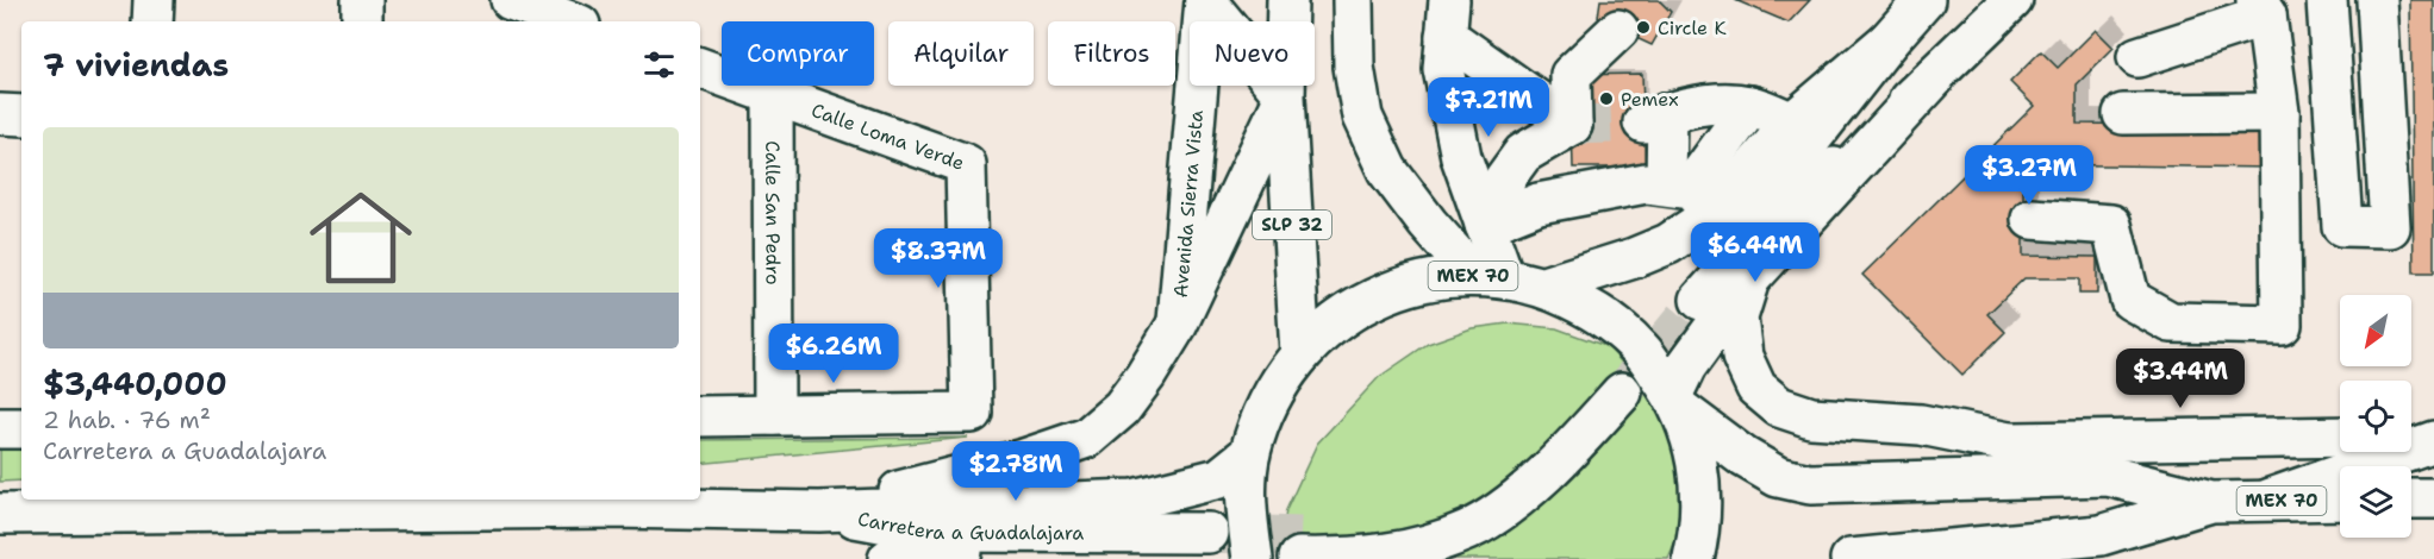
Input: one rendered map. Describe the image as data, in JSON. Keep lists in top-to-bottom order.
{
  "streets": {
    "main road": [
      "Calle Loma Verde",
      "Avenida Sierra Vista",
      "Calle San Pedro",
      "SLP 32",
      "MEX 70",
      "Carretera a Guadalajara"
    ]
  },
  "crossings": [
    ["Calle Loma Verde", "Calle San Pedro"],
    ["SLP 32", "MEX 70"]
  ],
  "places": ["Circle K", "Pemex"],
  "north": "bottom left",
  "page": {
    "chip": [
      "Comprar",
      "Alquilar",
      "Filtros",
      "Nuevo"
    ],
    "heading": "7 viviendas",
    "price": [
      "$7.21M",
      "$3.27M",
      "$6.44M",
      "$8.37M",
      "$6.26M",
      "$3.44M",
      "$2.78M"
    ],
    "list": [
      {
        "name": "$3,440,000",
        "note": "2 hab. · 76 m² · Carretera a Guadalajara"
      }
    ]
  }
}
